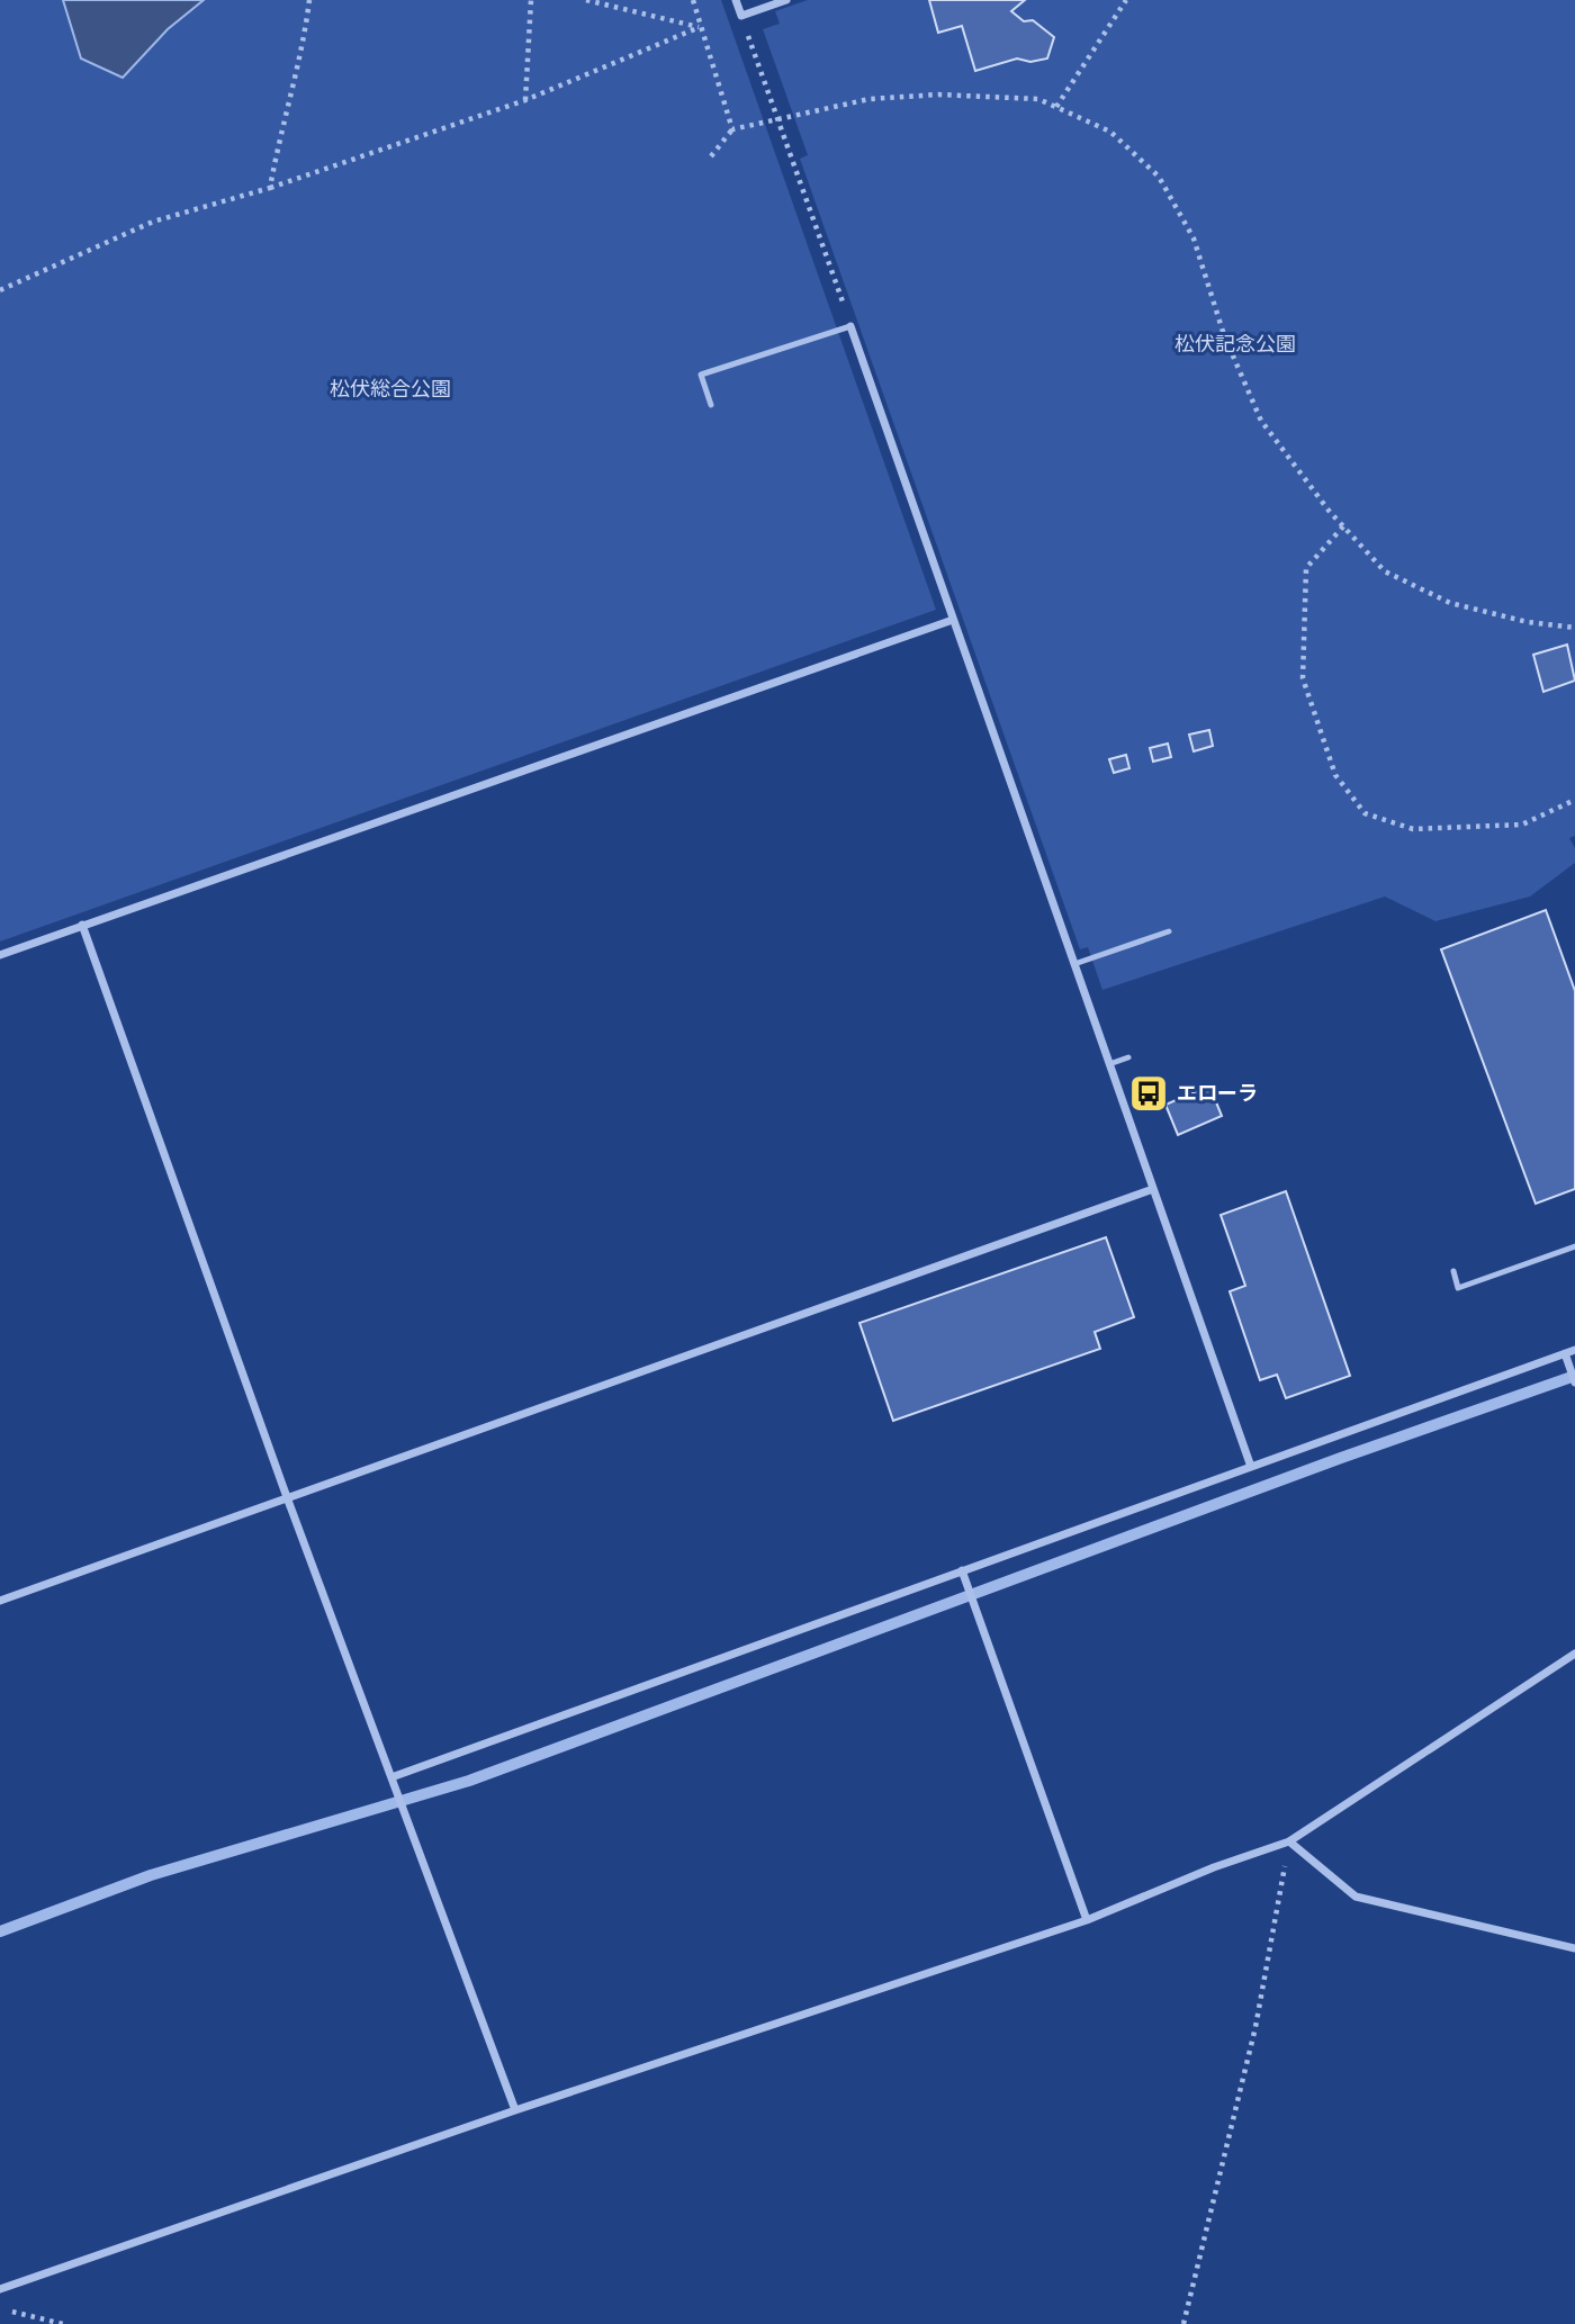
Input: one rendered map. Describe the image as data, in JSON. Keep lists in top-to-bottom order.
{
  "parks": ["松伏記念公園", "松伏総合公園"],
  "places": {
    "bus stop": ["エローラ"]
  }
}
